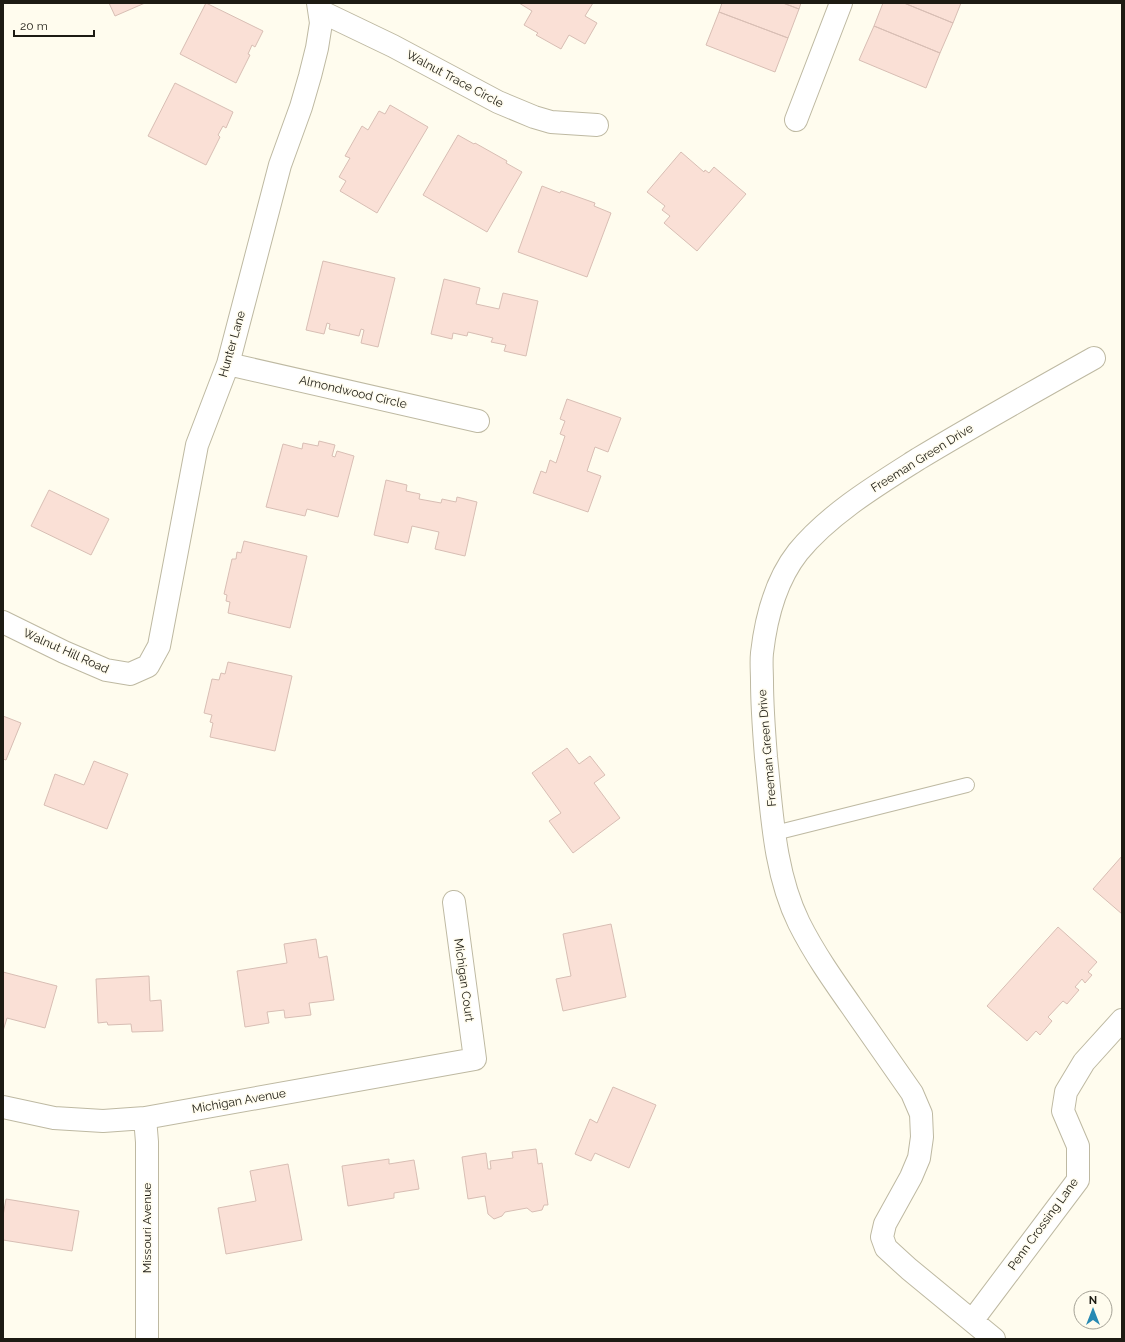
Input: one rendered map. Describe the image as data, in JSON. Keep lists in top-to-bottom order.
{
  "streets": {
    "street": [
      "Walnut Trace Circle",
      "Hunter Lane",
      "Almondwood Circle",
      "Freeman Green Drive",
      "Walnut Hill Road",
      "Michigan Court",
      "Michigan Avenue",
      "Penn Crossing Lane",
      "Missouri Avenue"
    ]
  },
  "crossings": [
    ["Walnut Trace Circle", "Hunter Lane"],
    ["Hunter Lane", "Almondwood Circle"],
    ["Hunter Lane", "Walnut Hill Road"],
    ["Freeman Green Drive", "Penn Crossing Lane"],
    ["Michigan Court", "Michigan Avenue"],
    ["Michigan Avenue", "Missouri Avenue"]
  ],
  "scale_bar": "20 m",
  "north": "top"
}
